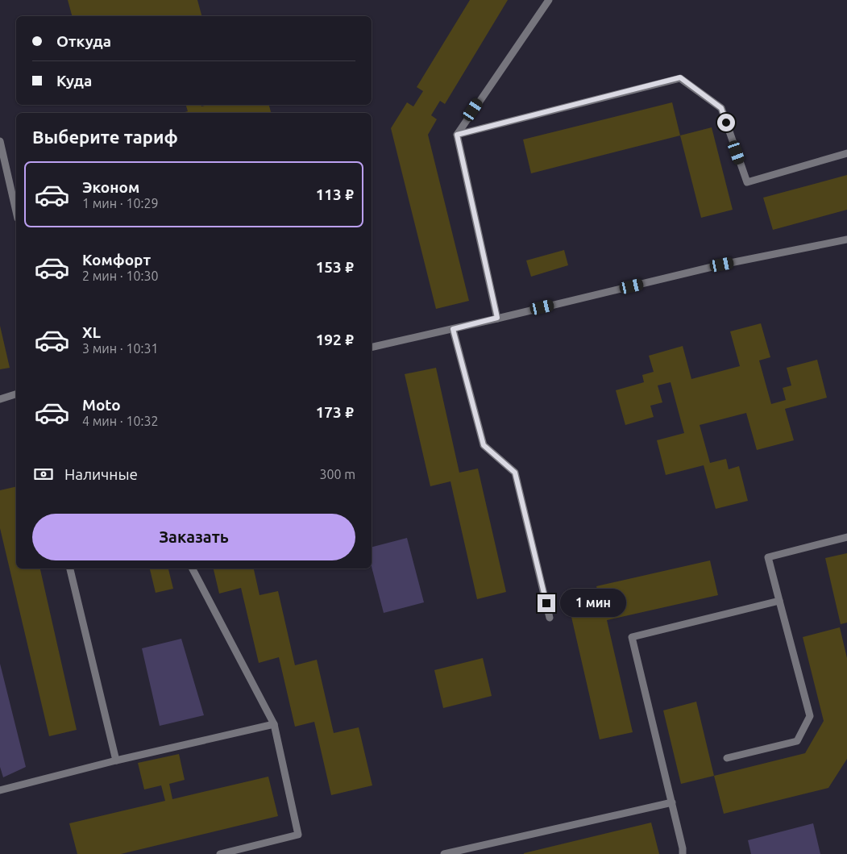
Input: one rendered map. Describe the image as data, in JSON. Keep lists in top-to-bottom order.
{
  "page": {
    "banner": ["Откуда", "Куда"],
    "heading": "Выберите тариф",
    "list": [
      {
        "name": "Эконом",
        "note": "1 мин · 10:29",
        "value": "113 ₽"
      },
      {
        "name": "Комфорт",
        "note": "2 мин · 10:30",
        "value": "153 ₽"
      },
      {
        "name": "XL",
        "note": "3 мин · 10:31",
        "value": "192 ₽"
      },
      {
        "name": "Moto",
        "note": "4 мин · 10:32",
        "value": "173 ₽"
      }
    ],
    "pay": ["Наличные", "300 m"],
    "buttons": "Заказать",
    "bubble": "1 мин"
  }
}
